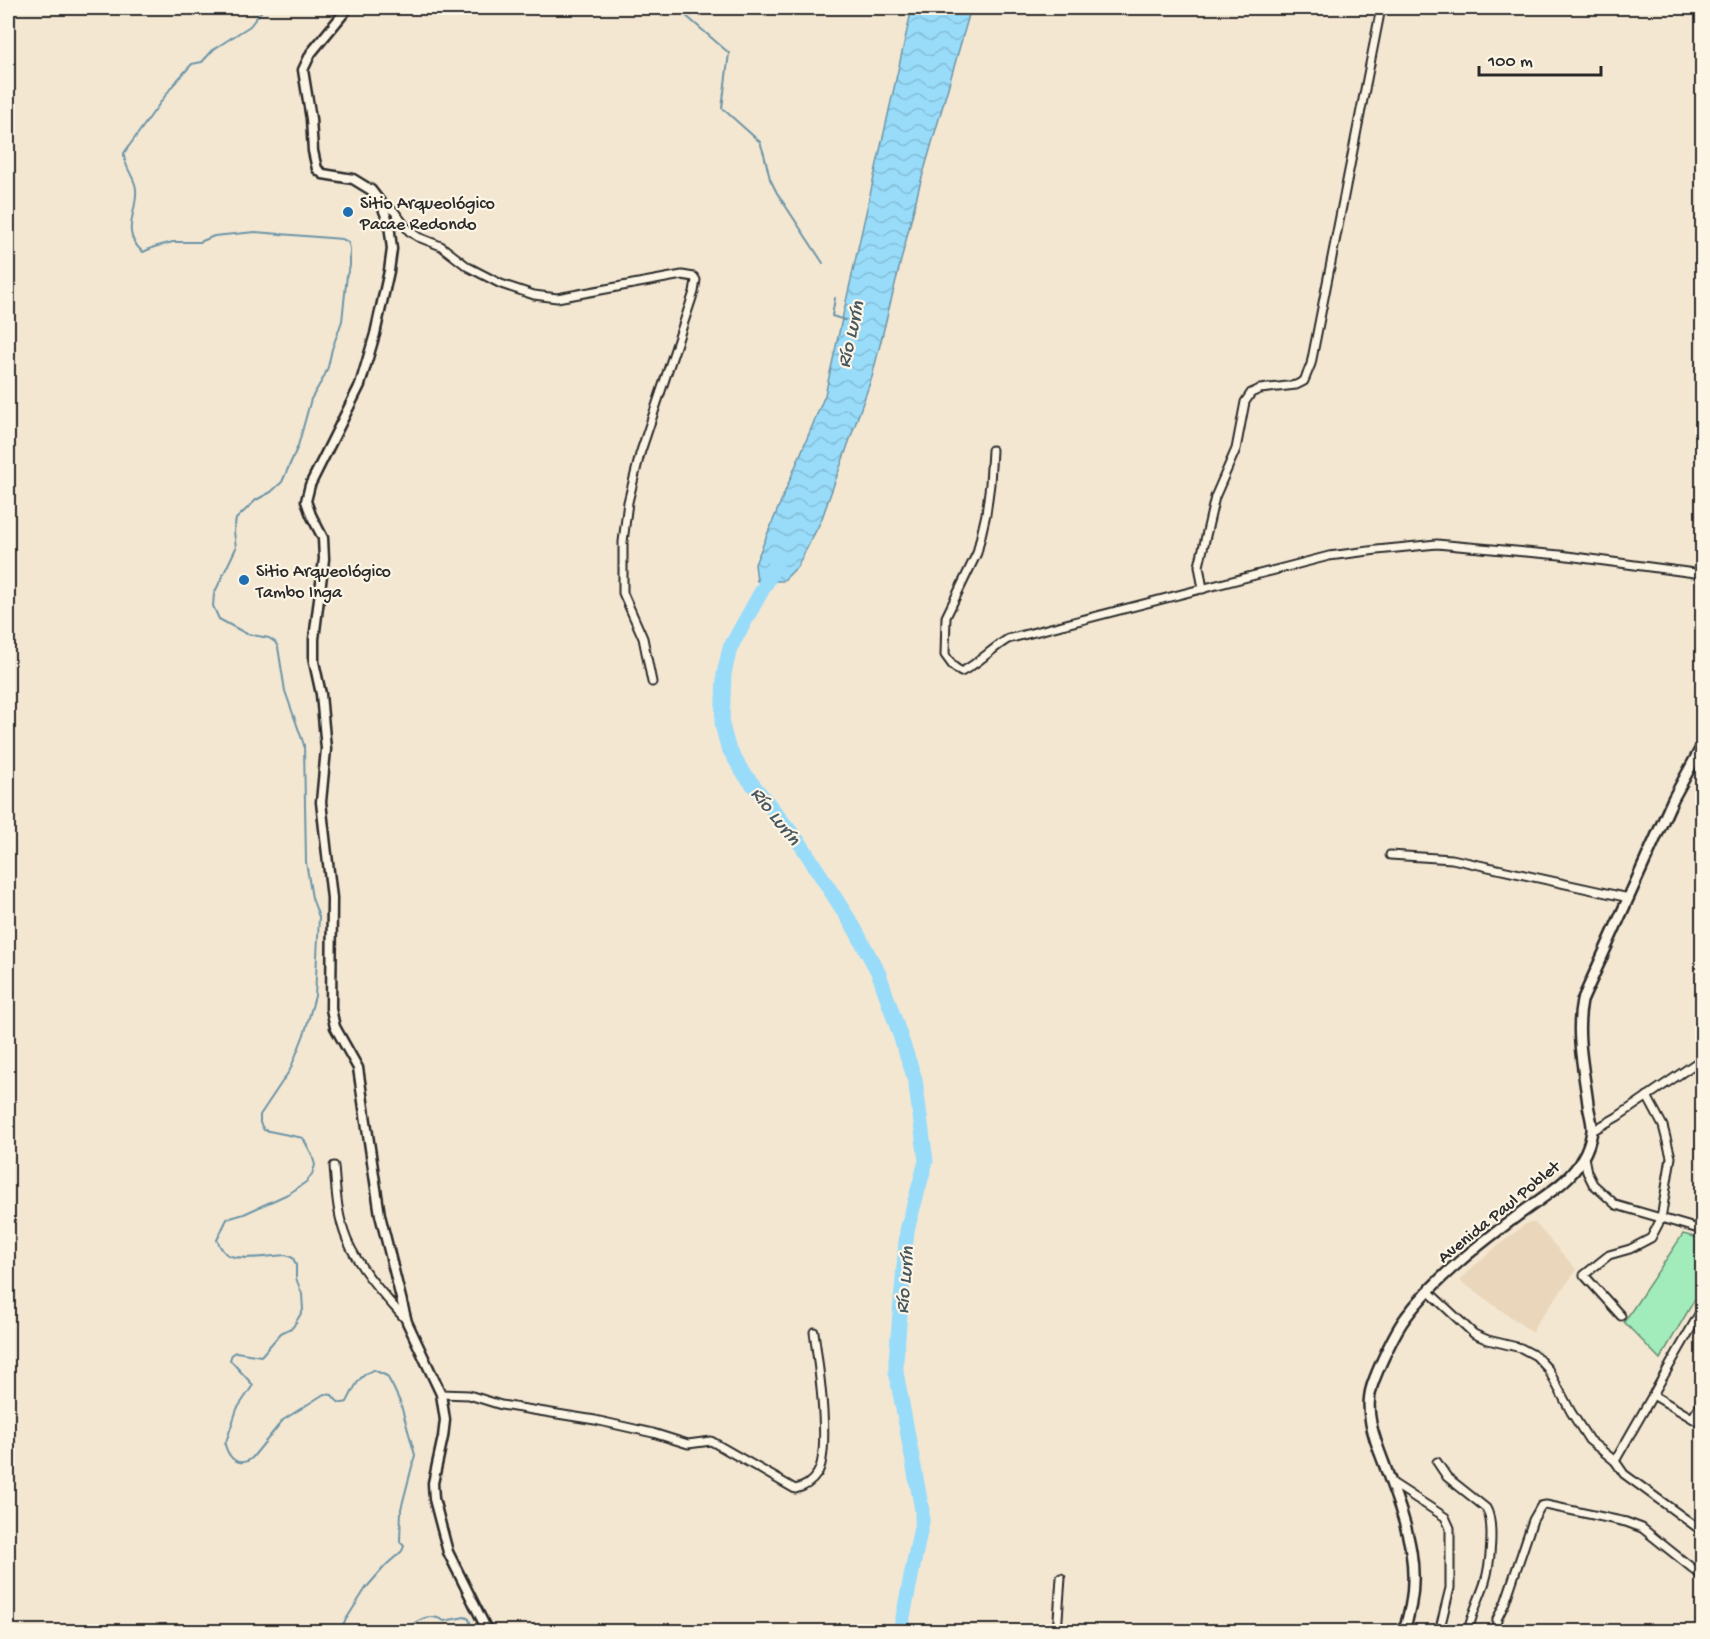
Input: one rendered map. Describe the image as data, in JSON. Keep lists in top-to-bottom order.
{
  "streets": {
    "main road": ["Avenida Paul Poblet"]
  },
  "water": ["Río Lurín"],
  "places": ["Sitio Arqueológico Pacae Redondo", "Sitio Arqueológico Tambo Inga"],
  "scale_bar": "100 m"
}
